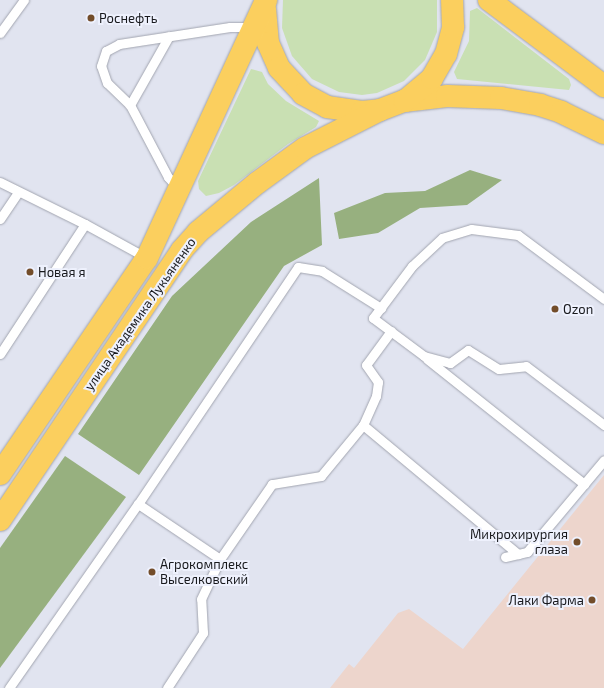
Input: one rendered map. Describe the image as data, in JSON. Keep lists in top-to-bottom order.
{
  "streets": {
    "highway": ["улица Академика Лукьяненко"]
  },
  "places": [
    "Роснефть",
    "Новая я",
    "Ozon",
    "Микрохирургия глаза",
    "Агрокомплекс Выселковский",
    "Лаки Фарма"
  ]
}
